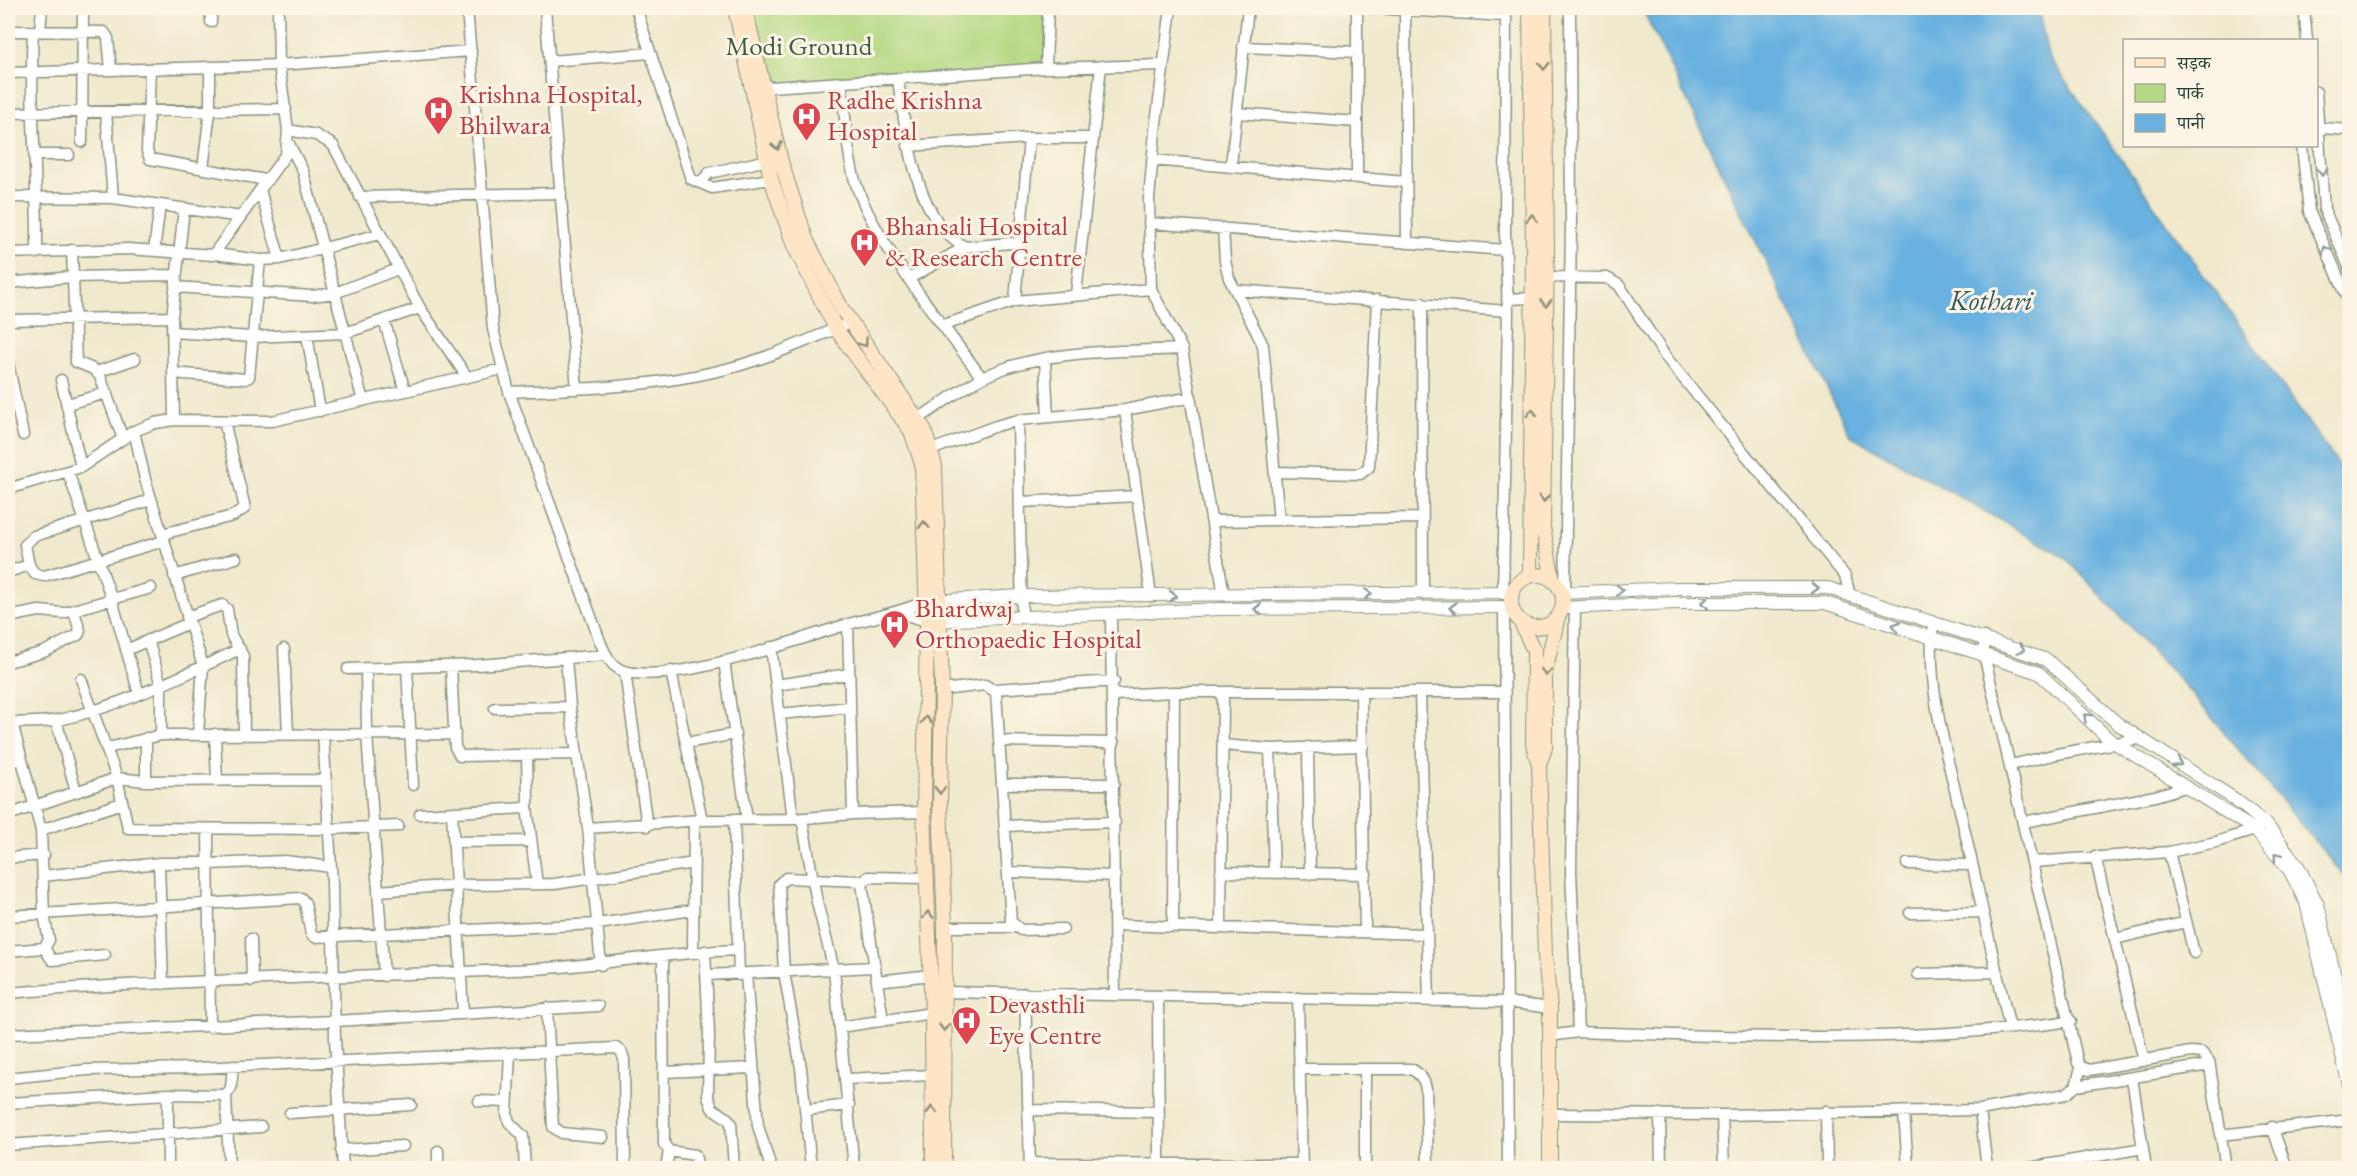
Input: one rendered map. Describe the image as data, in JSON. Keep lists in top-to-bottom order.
{
  "water": ["Kothari"],
  "parks": ["Modi Ground"],
  "places": {
    "hospital": [
      "Krishna Hospital, Bhilwara",
      "Radhe Krishna Hospital",
      "Bhansali Hospital & Research Centre",
      "Bhardwaj Orthopaedic Hospital",
      "Devasthli Eye Centre"
    ]
  },
  "legend": ["सड़क", "पार्क", "पानी"]
}
